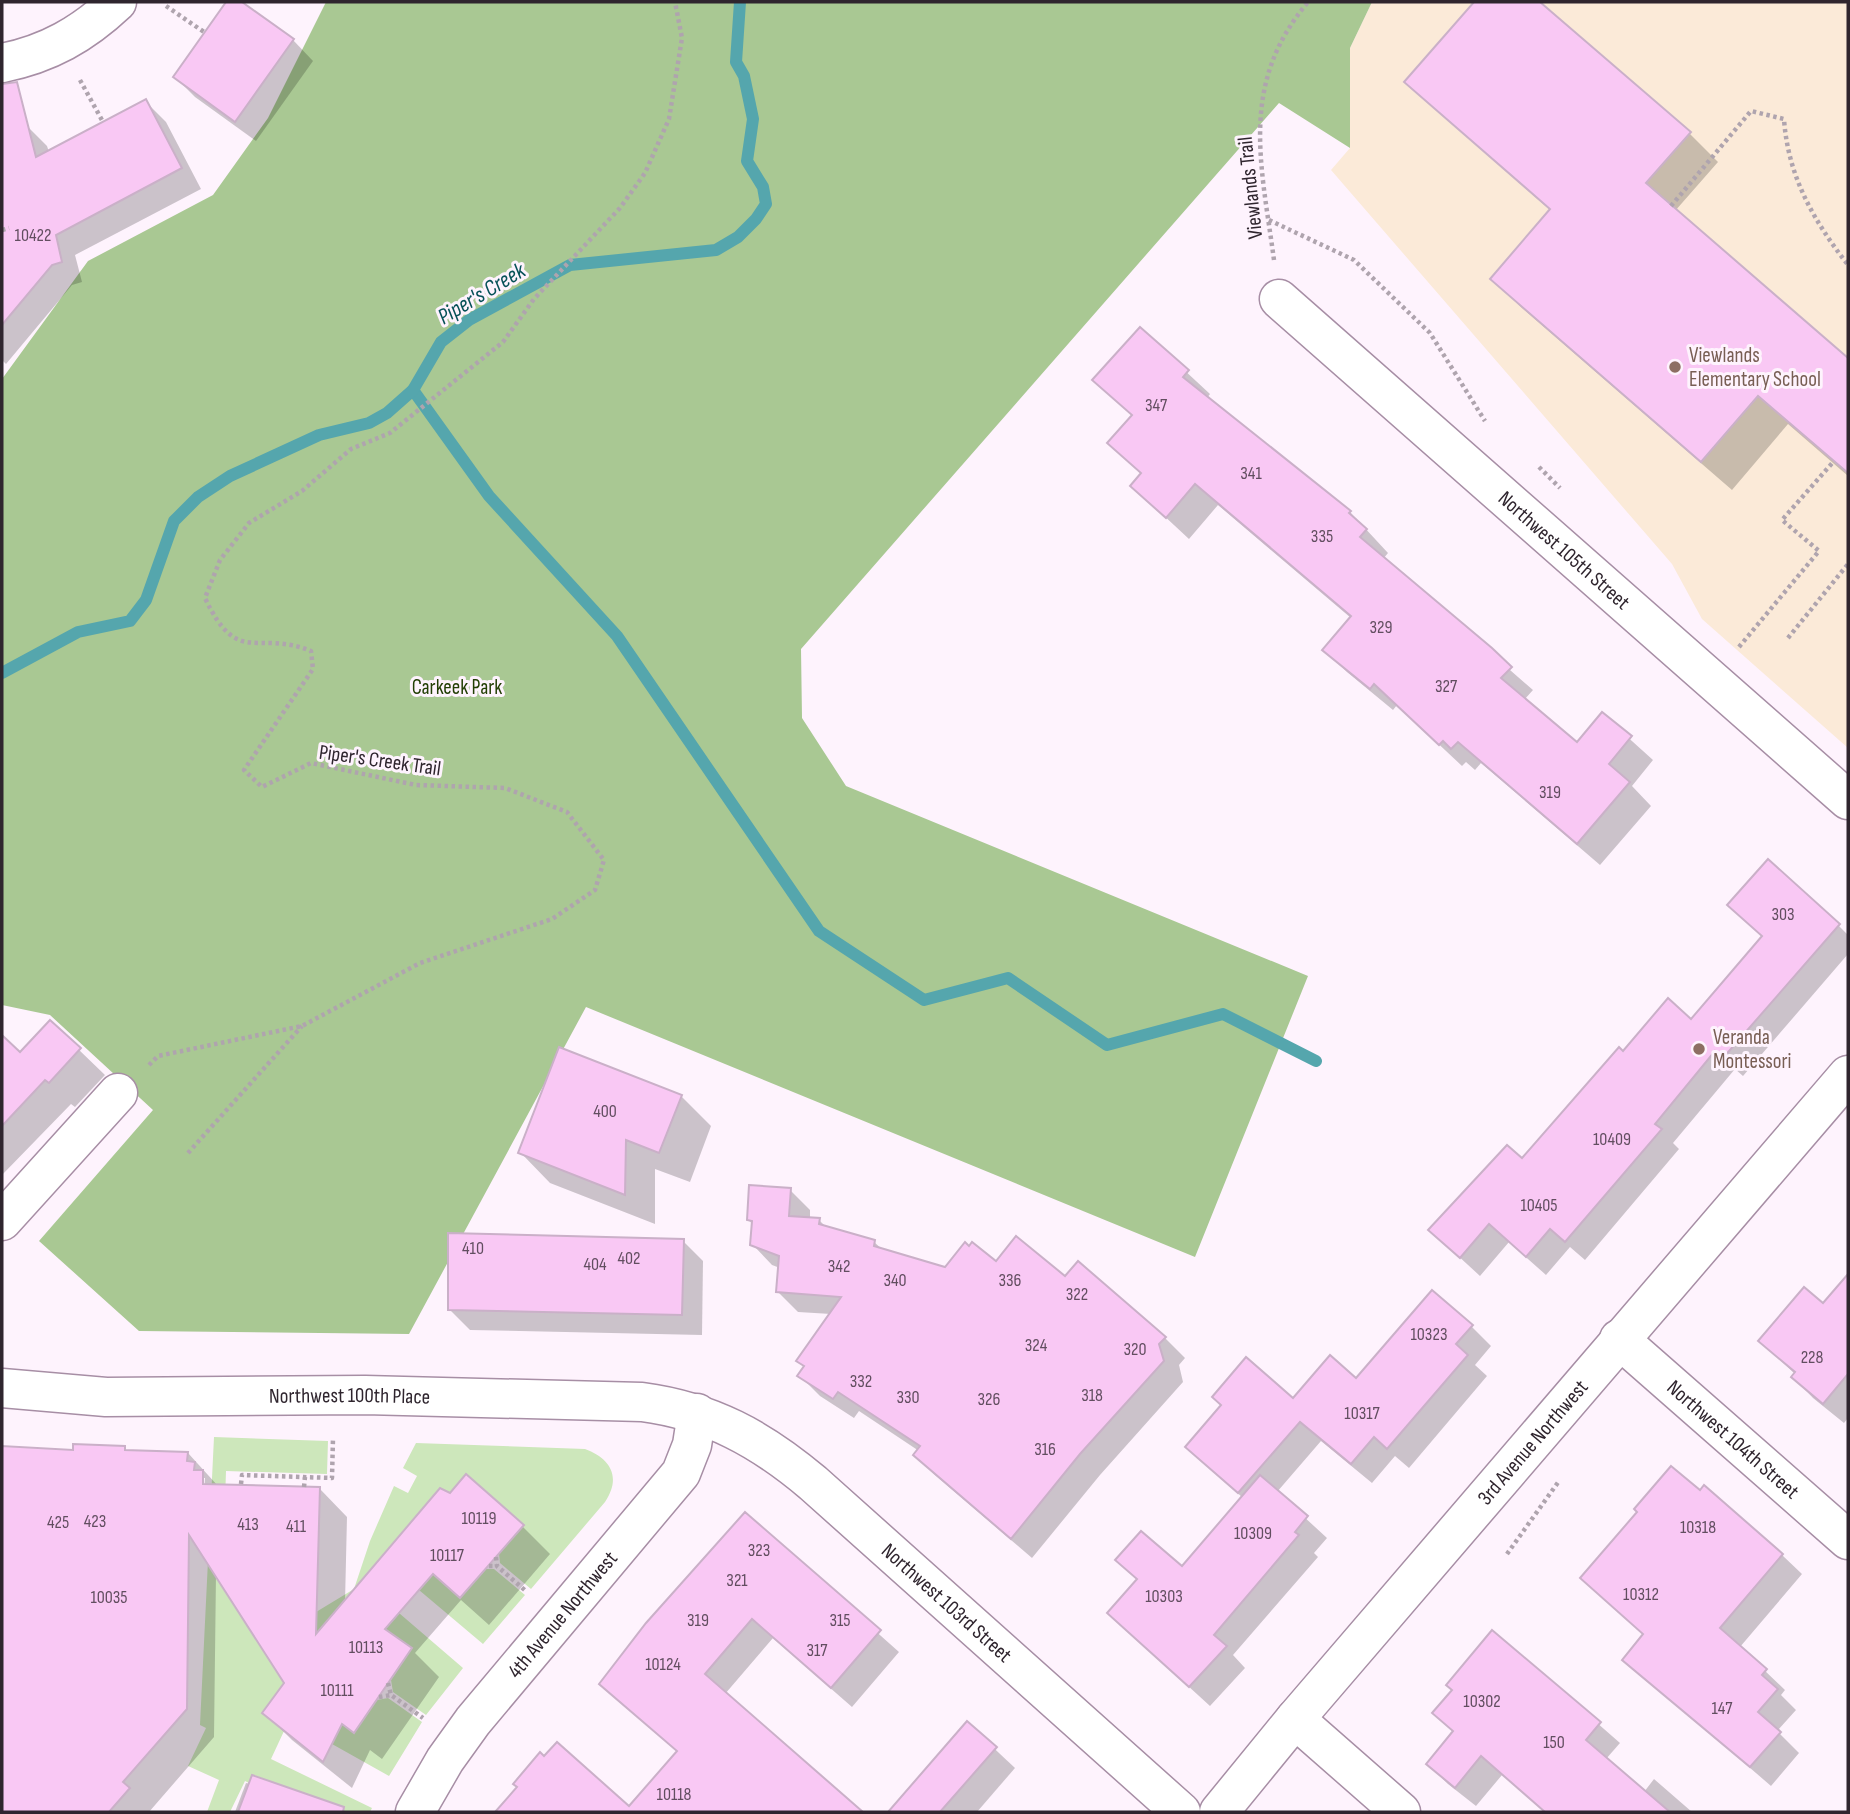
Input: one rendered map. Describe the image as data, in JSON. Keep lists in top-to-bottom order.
{
  "streets": {
    "street": [
      "Northwest 105th Street",
      "Northwest 100th Place",
      "Northwest 104th Street",
      "3rd Avenue Northwest",
      "Northwest 103rd Street",
      "4th Avenue Northwest"
    ],
    "path": ["Viewlands Trail", "Piper's Creek Trail"]
  },
  "crossings": [
    ["Viewlands Trail", "Northwest 105th Street"],
    ["Northwest 100th Place", "Northwest 103rd Street"],
    ["Northwest 100th Place", "4th Avenue Northwest"],
    ["Northwest 104th Street", "3rd Avenue Northwest"],
    ["Northwest 103rd Street", "4th Avenue Northwest"]
  ],
  "water": ["Piper's Creek"],
  "parks": ["Carkeek Park"],
  "places": ["Viewlands Elementary School", "Veranda Montessori"],
  "house_numbers": [
    "10422",
    "347",
    "341",
    "335",
    "329",
    "327",
    "319",
    "303",
    "400",
    "10409",
    "10405",
    "410",
    "402",
    "404",
    "342",
    "340",
    "336",
    "322",
    "10323",
    "324",
    "320",
    "228",
    "332",
    "318",
    "330",
    "326",
    "10317",
    "316",
    "10119",
    "423",
    "425",
    "413",
    "411",
    "10318",
    "10309",
    "323",
    "10117",
    "321",
    "10312",
    "10303",
    "10035",
    "319",
    "315",
    "10113",
    "317",
    "10124",
    "10111",
    "10302",
    "147",
    "150",
    "10118"
  ]
}
